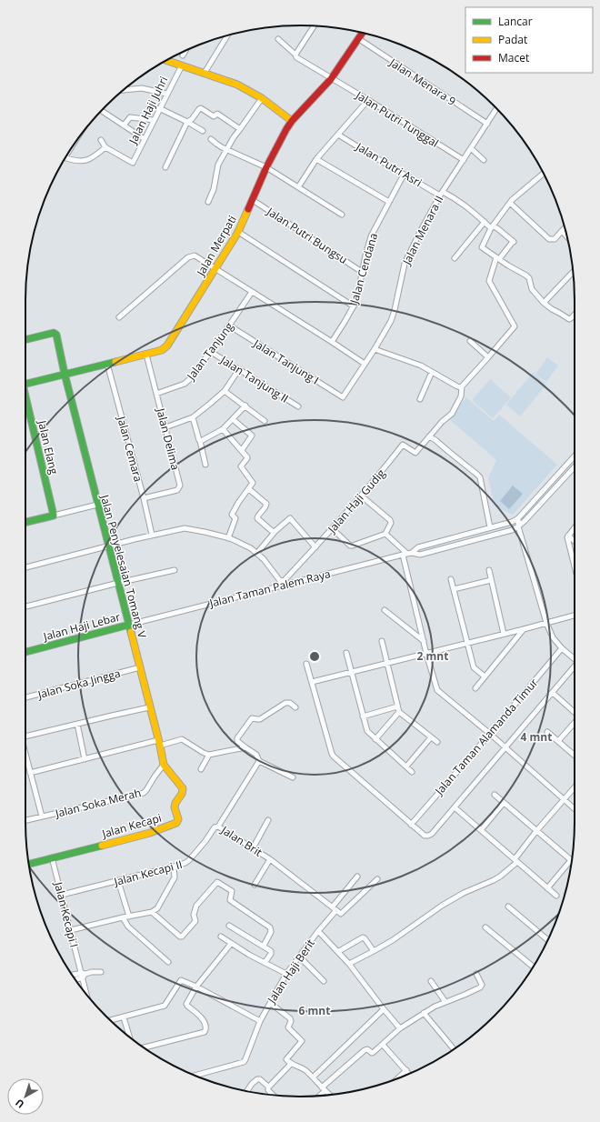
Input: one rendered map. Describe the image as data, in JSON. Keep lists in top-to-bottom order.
{
  "streets": {
    "street": [
      "Jalan Menara 9",
      "Jalan Haji Juhri",
      "Jalan Putri Tunggal",
      "Jalan Putri Asri",
      "Jalan Menara II",
      "Jalan Putri Bungsu",
      "Jalan Merpati",
      "Jalan Cendana",
      "Jalan Tanjung",
      "Jalan Tanjung I",
      "Jalan Tanjung II",
      "Jalan Delima",
      "Jalan Elang",
      "Jalan Cemara",
      "Jalan Haji Gudig",
      "Jalan Penyelesaian Tomang V",
      "Jalan Taman Palem Raya",
      "Jalan Haji Lebar",
      "Jalan Soka Jingga",
      "Jalan Taman Alamanda Timur",
      "Jalan Soka Merah",
      "Jalan Kecapi",
      "Jalan Brit",
      "Jalan Kecapi II",
      "Jalan Kecapi I",
      "Jalan Haji Berit"
    ]
  },
  "crossings": [
    ["Jalan Menara 9", "Jalan Menara II"],
    ["Jalan Menara 9", "Jalan Merpati"],
    ["Jalan Haji Juhri", "Jalan Merpati"],
    ["Jalan Putri Tunggal", "Jalan Menara II"],
    ["Jalan Putri Tunggal", "Jalan Merpati"],
    ["Jalan Putri Asri", "Jalan Menara II"],
    ["Jalan Putri Asri", "Jalan Cendana"],
    ["Jalan Menara II", "Jalan Tanjung I"],
    ["Jalan Putri Bungsu", "Jalan Merpati"],
    ["Jalan Putri Bungsu", "Jalan Cendana"],
    ["Jalan Merpati", "Jalan Delima"],
    ["Jalan Merpati", "Jalan Cemara"],
    ["Jalan Merpati", "Jalan Penyelesaian Tomang V"],
    ["Jalan Tanjung", "Jalan Tanjung I"],
    ["Jalan Tanjung", "Jalan Tanjung II"],
    ["Jalan Tanjung", "Jalan Delima"],
    ["Jalan Delima", "Jalan Cemara"],
    ["Jalan Haji Gudig", "Jalan Taman Palem Raya"],
    ["Jalan Penyelesaian Tomang V", "Jalan Taman Palem Raya"],
    ["Jalan Penyelesaian Tomang V", "Jalan Haji Lebar"],
    ["Jalan Penyelesaian Tomang V", "Jalan Soka Jingga"],
    ["Jalan Penyelesaian Tomang V", "Jalan Soka Merah"],
    ["Jalan Penyelesaian Tomang V", "Jalan Kecapi"],
    ["Jalan Taman Palem Raya", "Jalan Haji Lebar"],
    ["Jalan Soka Merah", "Jalan Kecapi"],
    ["Jalan Kecapi", "Jalan Kecapi I"],
    ["Jalan Brit", "Jalan Kecapi II"],
    ["Jalan Brit", "Jalan Haji Berit"],
    ["Jalan Kecapi II", "Jalan Kecapi I"]
  ],
  "legend": ["Lancar", "Padat", "Macet"],
  "north": "bottom left",
  "rings": ["2 mnt", "4 mnt", "6 mnt"]
}
